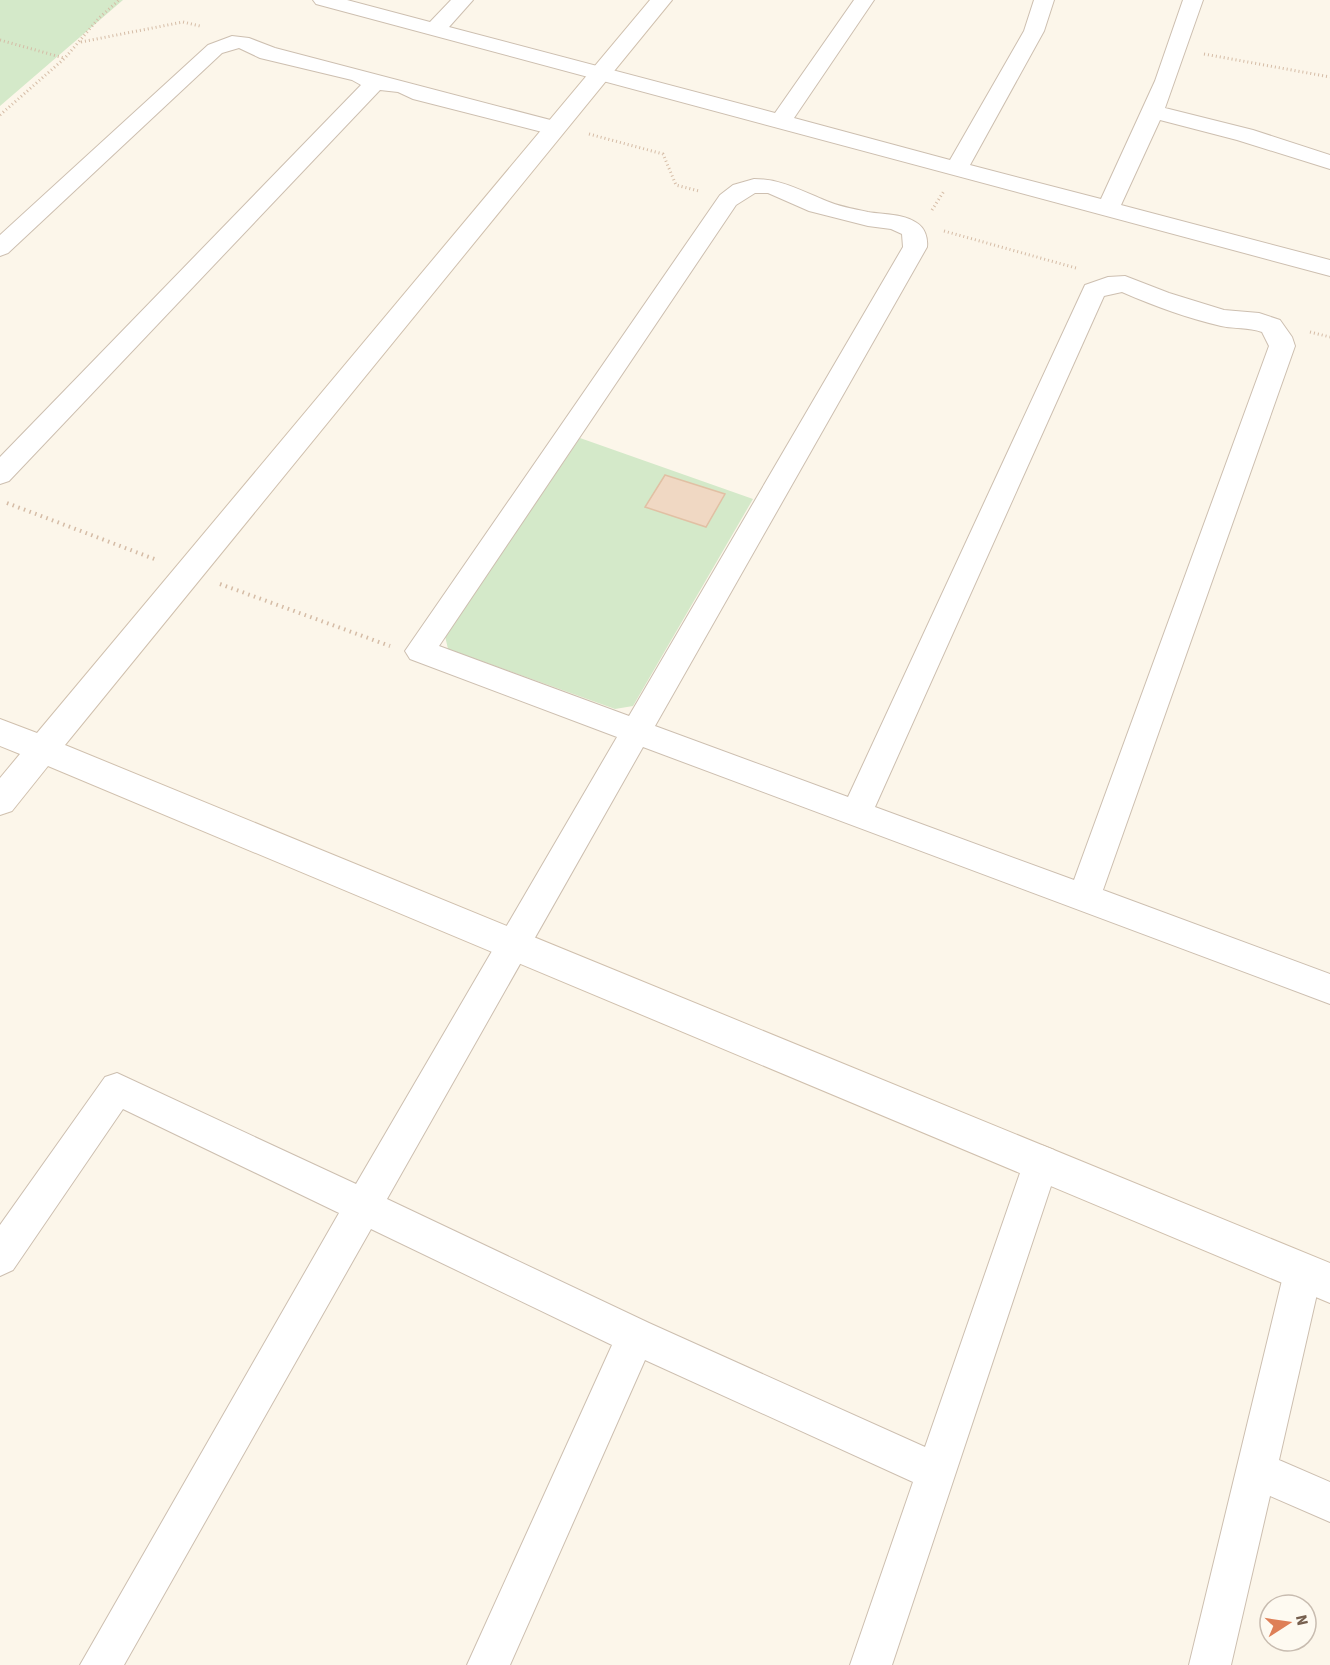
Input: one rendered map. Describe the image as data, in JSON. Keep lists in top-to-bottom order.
{
  "north": "right"
}
